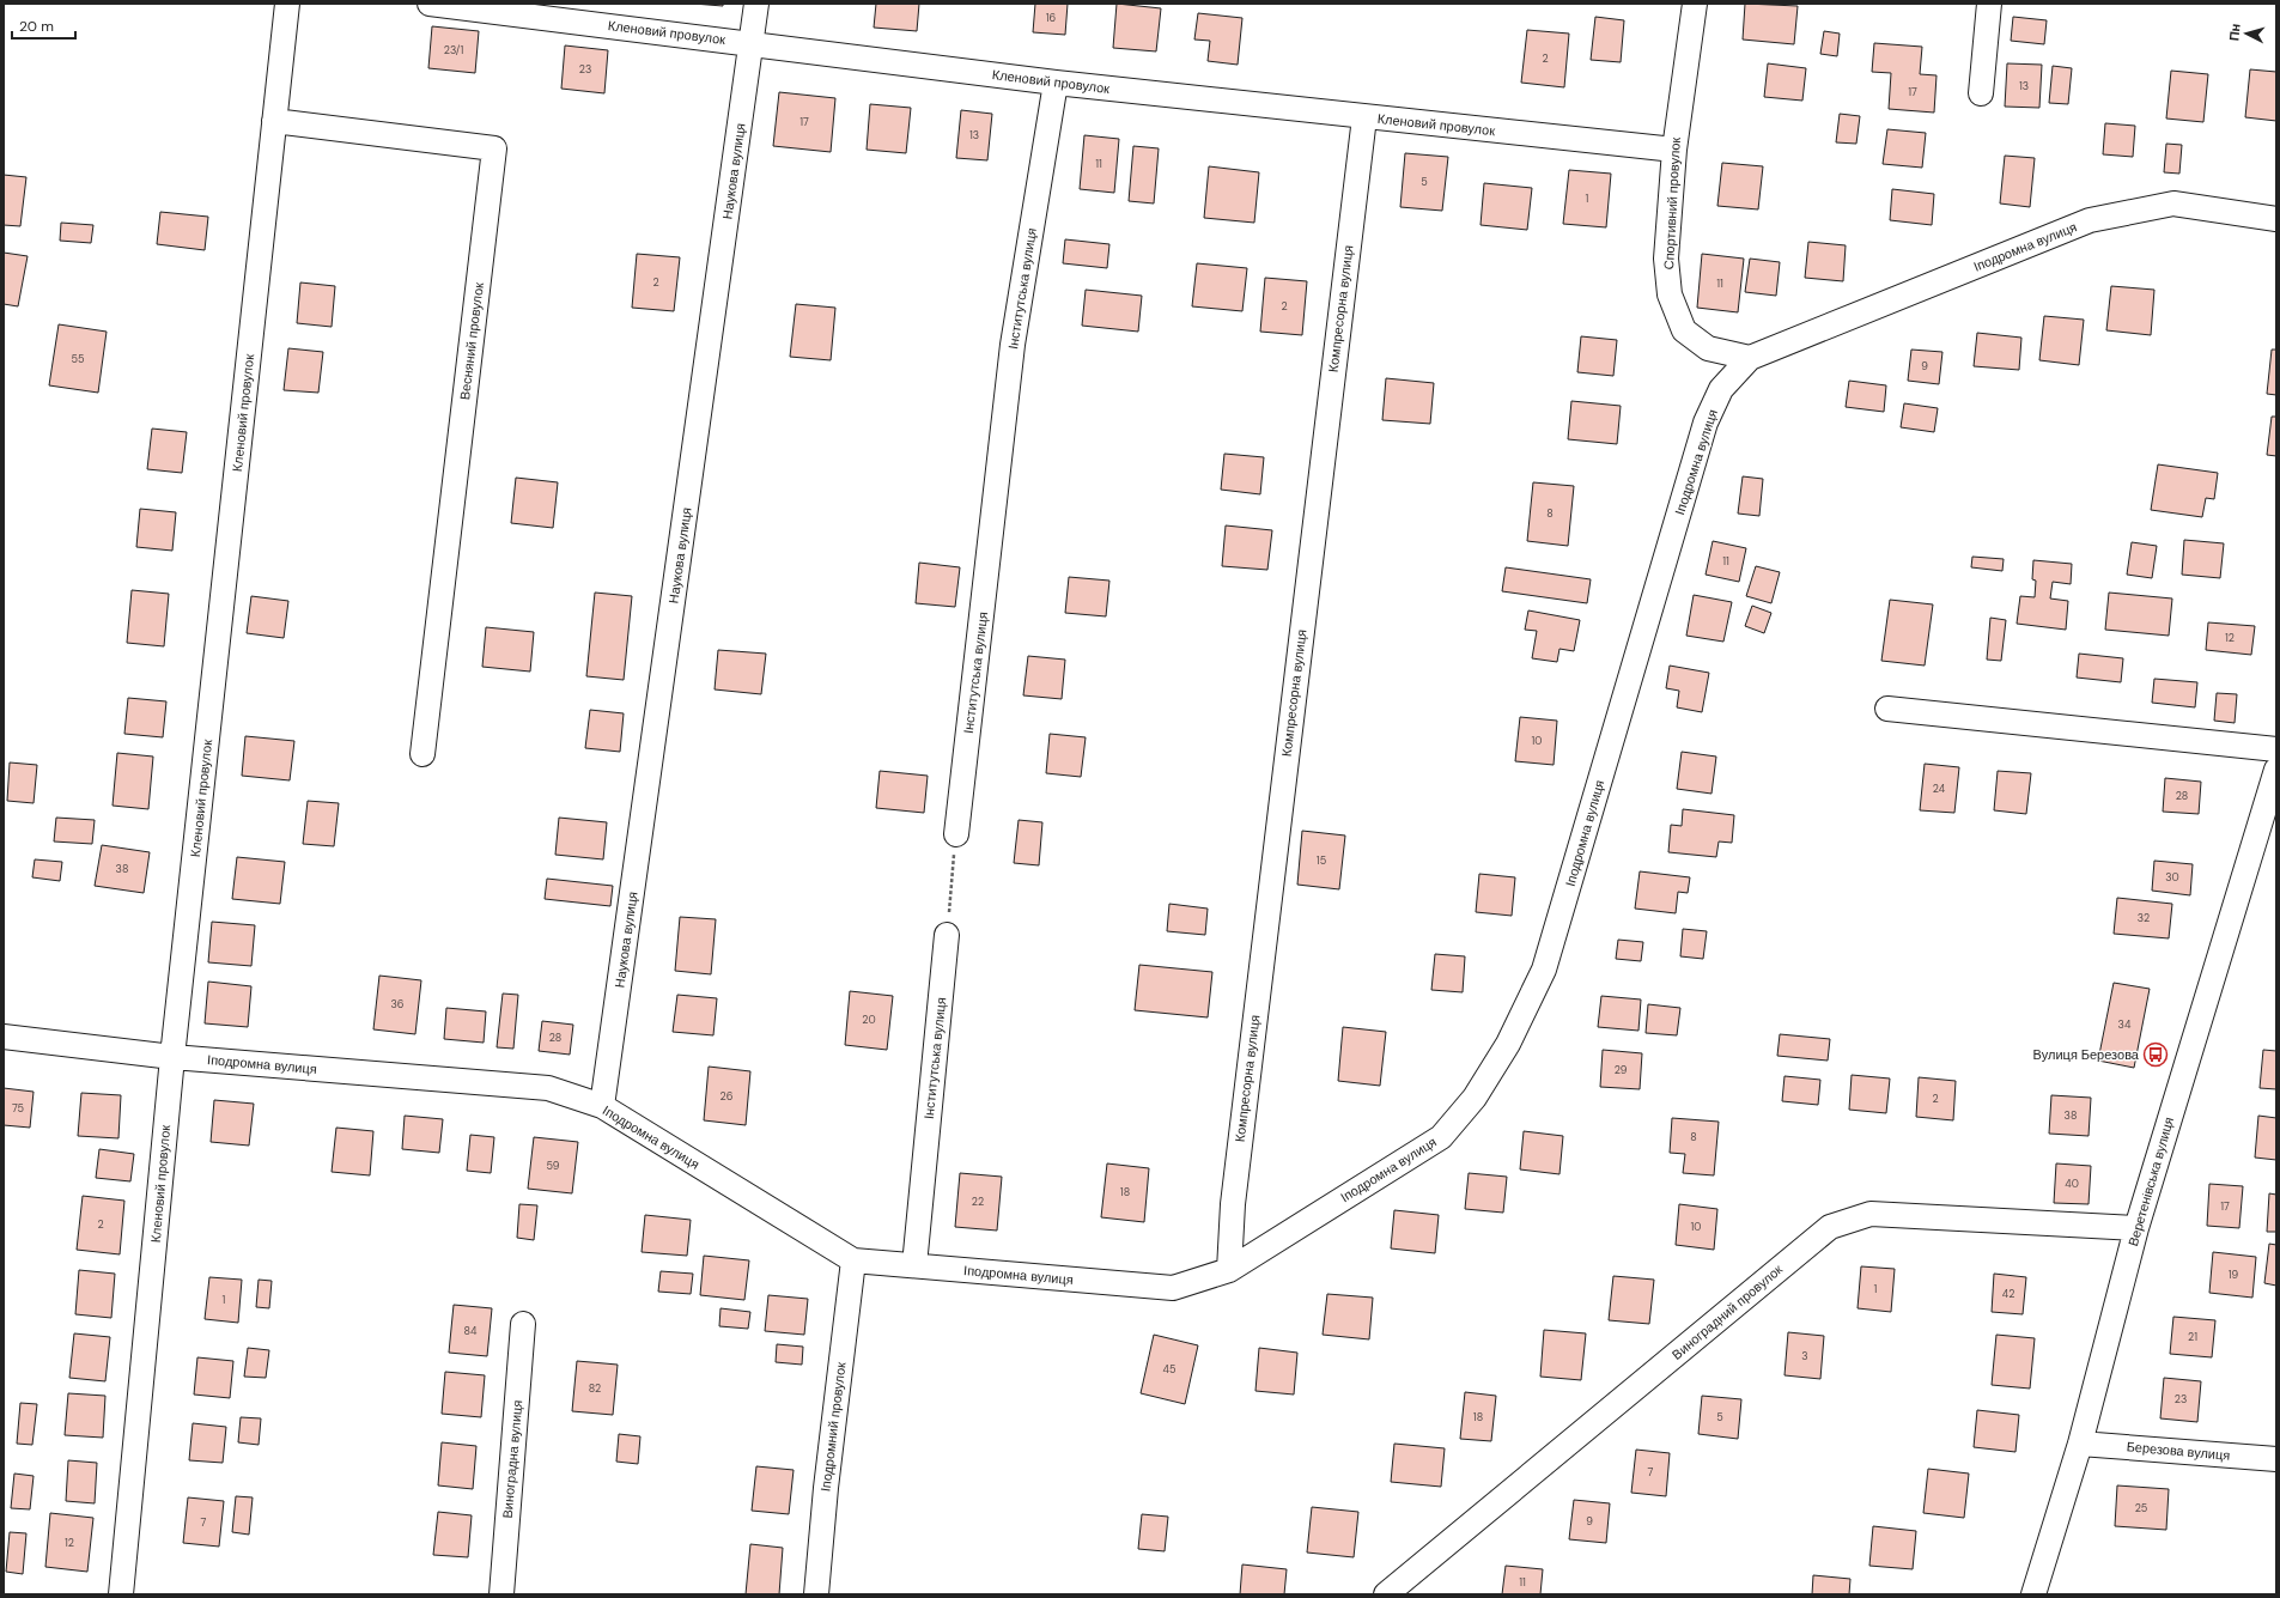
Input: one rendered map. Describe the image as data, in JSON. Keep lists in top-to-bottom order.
{
  "streets": {
    "street": [
      "Кленовий провулок",
      "Наукова вулиця",
      "Спортивний провулок",
      "Іподромна вулиця",
      "Інститутська вулиця",
      "Компресорна вулиця",
      "Весняний провулок",
      "Веретенівська вулиця",
      "Виноградний провулок",
      "Іподромний провулок",
      "Березова вулиця",
      "Виноградна вулиця"
    ]
  },
  "crossings": [
    ["Кленовий провулок", "Наукова вулиця"],
    ["Кленовий провулок", "Спортивний провулок"],
    ["Кленовий провулок", "Іподромна вулиця"],
    ["Кленовий провулок", "Інститутська вулиця"],
    ["Кленовий провулок", "Компресорна вулиця"],
    ["Кленовий провулок", "Весняний провулок"],
    ["Наукова вулиця", "Іподромна вулиця"],
    ["Спортивний провулок", "Іподромна вулиця"],
    ["Іподромна вулиця", "Інститутська вулиця"],
    ["Іподромна вулиця", "Компресорна вулиця"],
    ["Іподромна вулиця", "Іподромний провулок"],
    ["Веретенівська вулиця", "Виноградний провулок"],
    ["Веретенівська вулиця", "Березова вулиця"]
  ],
  "places": {
    "bus stop": ["Вулиця Березова"]
  },
  "house_numbers": [
    "16",
    "23/1",
    "2",
    "23",
    "13",
    "17",
    "17",
    "13",
    "11",
    "5",
    "1",
    "2",
    "11",
    "2",
    "55",
    "9",
    "8",
    "11",
    "12",
    "10",
    "24",
    "28",
    "15",
    "38",
    "30",
    "32",
    "36",
    "20",
    "34",
    "28",
    "29",
    "26",
    "2",
    "75",
    "38",
    "8",
    "59",
    "40",
    "18",
    "22",
    "17",
    "2",
    "10",
    "19",
    "1",
    "42",
    "1",
    "84",
    "21",
    "3",
    "45",
    "82",
    "23",
    "18",
    "5",
    "7",
    "25",
    "9",
    "7",
    "12",
    "11"
  ],
  "scale_bar": "20 m",
  "north": "left"
}
